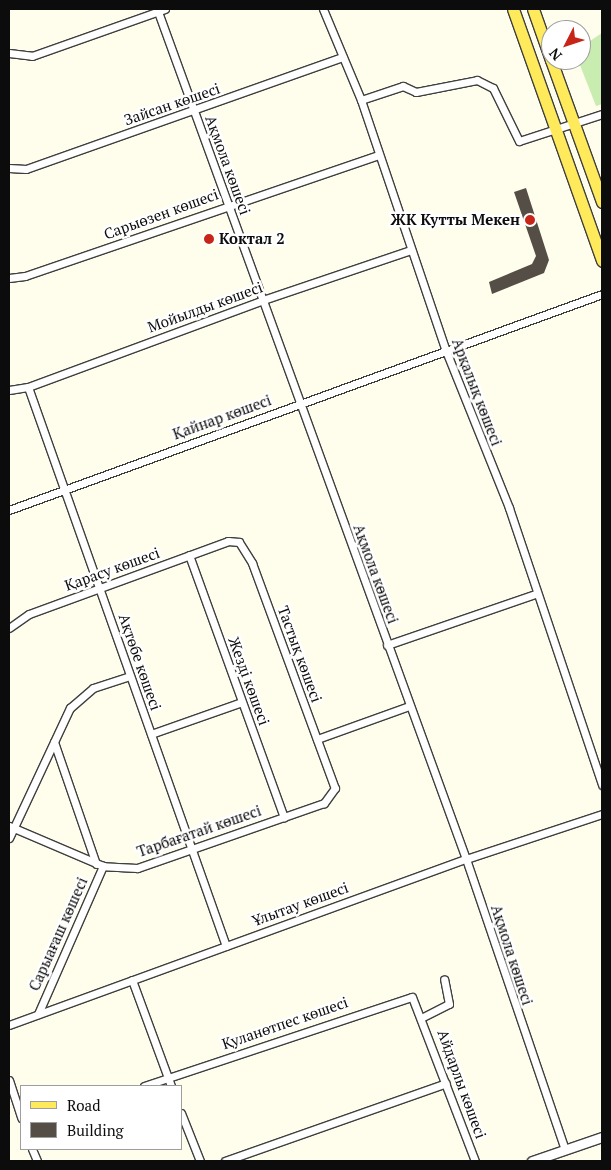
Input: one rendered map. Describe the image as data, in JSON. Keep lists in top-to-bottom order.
{
  "streets": {
    "street": [
      "Зайсан көшесі",
      "Ақмола көшесі",
      "Сарыөзен көшесі",
      "Мойылды көшесі",
      "Арқалық көшесі",
      "Қайнар көшесі",
      "Қарасу көшесі",
      "Тастық көшесі",
      "Ақтөбе көшесі",
      "Жезді көшесі",
      "Тарбағатай көшесі",
      "Ұлытау көшесі",
      "Сарыағаш көшесі",
      "Қуланөтпес көшесі",
      "Айдарлы көшесі"
    ]
  },
  "crossings": [
    ["Зайсан көшесі", "Ақмола көшесі"],
    ["Зайсан көшесі", "Арқалық көшесі"],
    ["Ақмола көшесі", "Сарыөзен көшесі"],
    ["Ақмола көшесі", "Мойылды көшесі"],
    ["Ақмола көшесі", "Қайнар көшесі"],
    ["Ақмола көшесі", "Ұлытау көшесі"],
    ["Сарыөзен көшесі", "Арқалық көшесі"],
    ["Мойылды көшесі", "Арқалық көшесі"],
    ["Мойылды көшесі", "Ақтөбе көшесі"],
    ["Арқалық көшесі", "Қайнар көшесі"],
    ["Қайнар көшесі", "Ақтөбе көшесі"],
    ["Қарасу көшесі", "Тастық көшесі"],
    ["Қарасу көшесі", "Ақтөбе көшесі"],
    ["Қарасу көшесі", "Жезді көшесі"],
    ["Тастық көшесі", "Тарбағатай көшесі"],
    ["Ақтөбе көшесі", "Тарбағатай көшесі"],
    ["Ақтөбе көшесі", "Ұлытау көшесі"],
    ["Жезді көшесі", "Тарбағатай көшесі"],
    ["Тарбағатай көшесі", "Сарыағаш көшесі"],
    ["Ұлытау көшесі", "Сарыағаш көшесі"],
    ["Қуланөтпес көшесі", "Айдарлы көшесі"]
  ],
  "places": ["ЖК Кутты Мекен", "Коктал 2"],
  "legend": ["Road", "Building"],
  "north": "bottom left"
}
